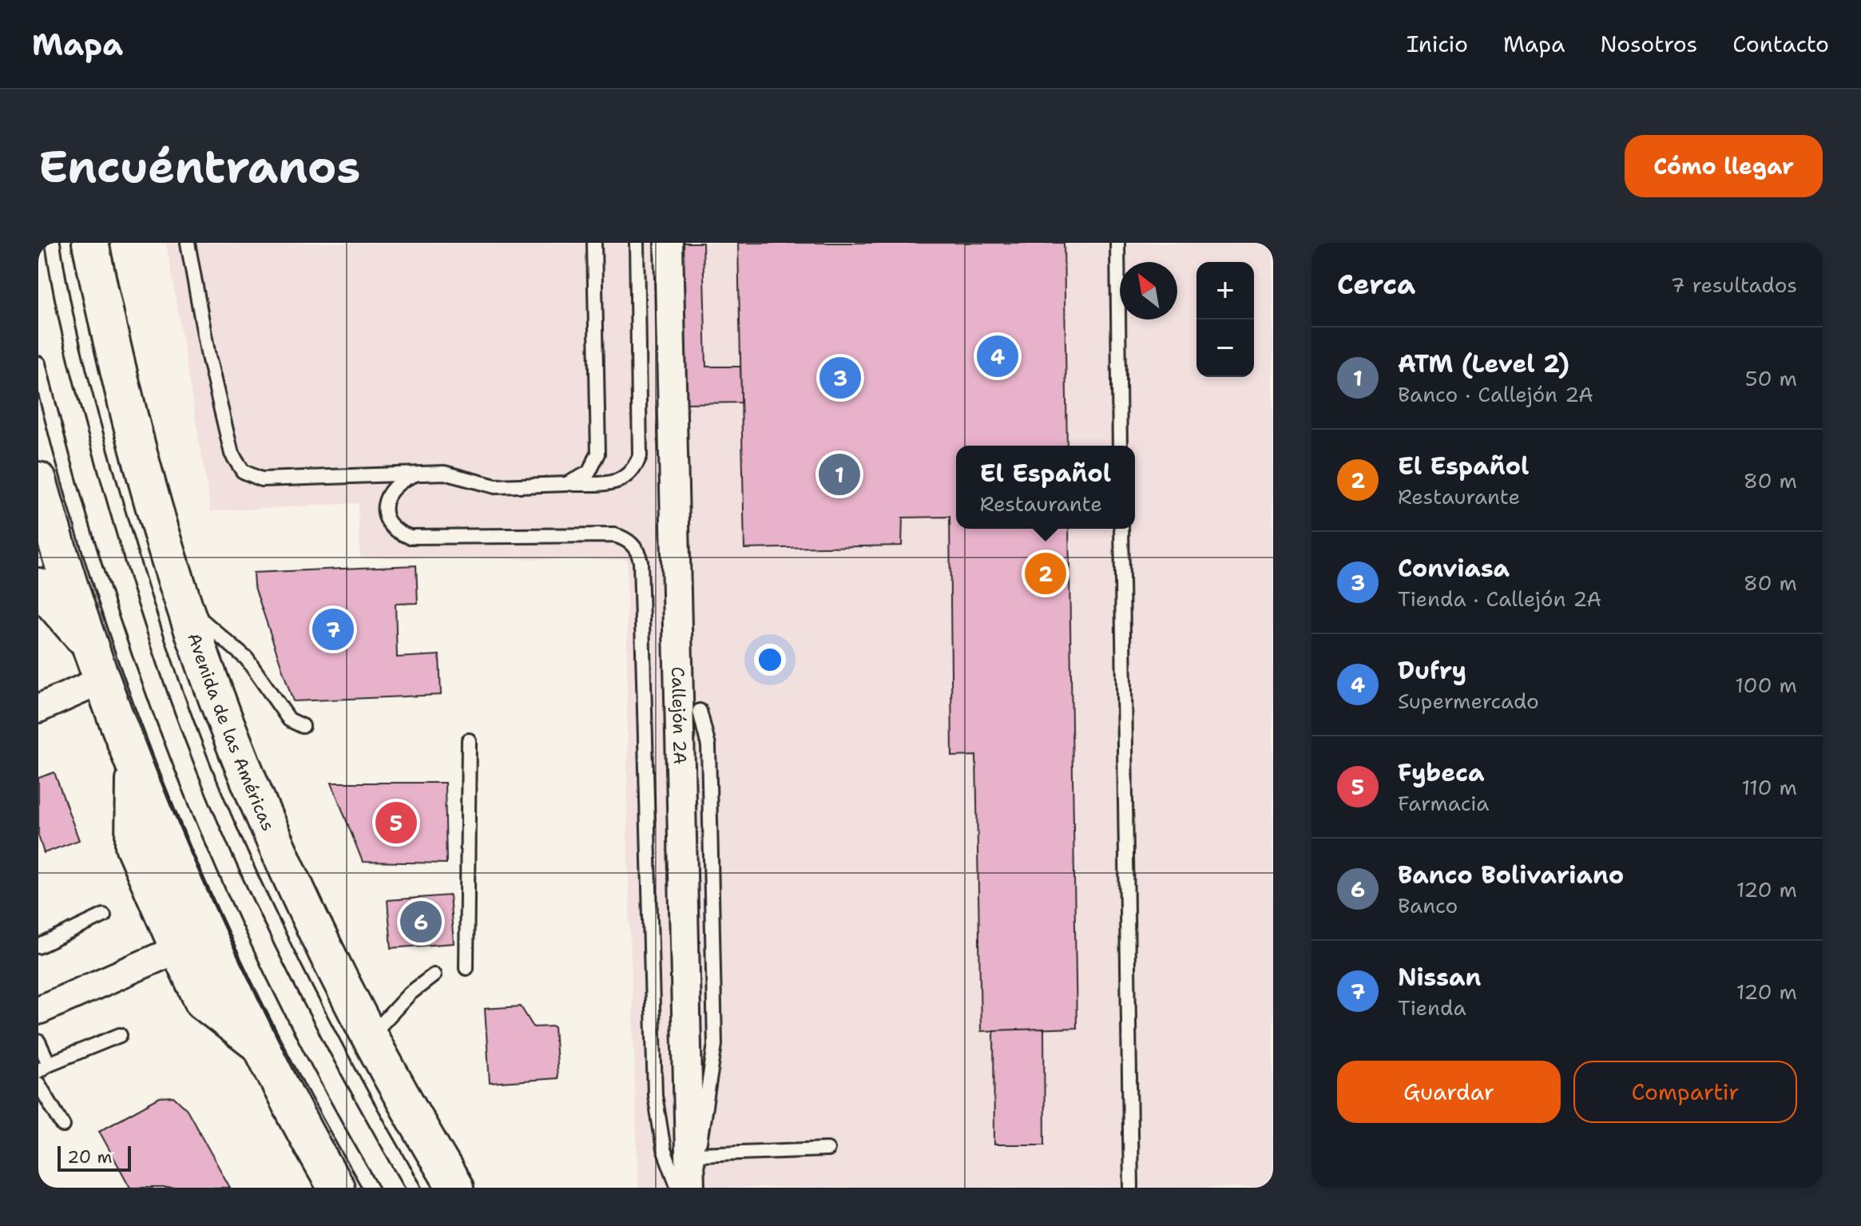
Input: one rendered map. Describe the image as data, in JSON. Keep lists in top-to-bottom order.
{
  "streets": {
    "main road": ["Avenida de las Américas"],
    "street": ["Callejón 2A"]
  },
  "scale_bar": "20 m",
  "north": "top left",
  "page": {
    "header": "Mapa",
    "nav": [
      "Inicio",
      "Mapa",
      "Nosotros",
      "Contacto"
    ],
    "buttons": [
      "Cómo llegar",
      ["Guardar", "Compartir"]
    ],
    "title": "Encuéntranos",
    "heading": ["Cerca", "7 resultados"],
    "map_buttons": ["+", "−"],
    "list": [
      {
        "mark": "1",
        "name": "ATM (Level 2)",
        "note": "Banco · Callejón 2A",
        "value": "50 m"
      },
      {
        "mark": "2",
        "name": "El Español",
        "note": "Restaurante",
        "value": "80 m"
      },
      {
        "mark": "3",
        "name": "Conviasa",
        "note": "Tienda · Callejón 2A",
        "value": "80 m"
      },
      {
        "mark": "4",
        "name": "Dufry",
        "note": "Supermercado",
        "value": "100 m"
      },
      {
        "mark": "5",
        "name": "Fybeca",
        "note": "Farmacia",
        "value": "110 m"
      },
      {
        "mark": "6",
        "name": "Banco Bolivariano",
        "note": "Banco",
        "value": "120 m"
      },
      {
        "mark": "7",
        "name": "Nissan",
        "note": "Tienda",
        "value": "120 m"
      }
    ],
    "pins": [
      "4",
      "3",
      "1",
      "2",
      "7",
      "5",
      "6"
    ],
    "popup": ["El Español", "Restaurante"],
    "scale": "20 m"
  }
}
